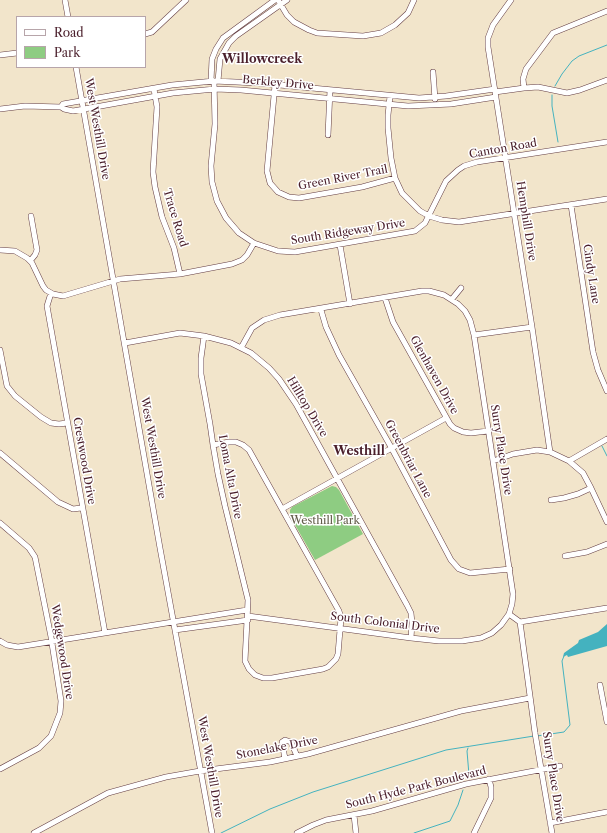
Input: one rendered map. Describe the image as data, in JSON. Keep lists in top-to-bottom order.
{
  "streets": {
    "street": [
      "Berkley Drive",
      "West Westhill Drive",
      "Canton Road",
      "Green River Trail",
      "Trace Road",
      "Hemphill Drive",
      "South Ridgeway Drive",
      "Cindy Lane",
      "Glenhaven Drive",
      "Hilltop Drive",
      "Surry Place Drive",
      "Greenbriar Lane",
      "Crestwood Drive",
      "Loma Alta Drive",
      "South Colonial Drive",
      "Wedgewood Drive",
      "Stonelake Drive",
      "South Hyde Park Boulevard"
    ]
  },
  "crossings": [
    ["Berkley Drive", "West Westhill Drive"],
    ["Berkley Drive", "Green River Trail"],
    ["Berkley Drive", "Trace Road"],
    ["Berkley Drive", "Hemphill Drive"],
    ["Berkley Drive", "South Ridgeway Drive"],
    ["West Westhill Drive", "Hilltop Drive"],
    ["West Westhill Drive", "South Colonial Drive"],
    ["West Westhill Drive", "Stonelake Drive"],
    ["Canton Road", "Hemphill Drive"],
    ["Canton Road", "South Ridgeway Drive"],
    ["Glenhaven Drive", "Surry Place Drive"],
    ["Hilltop Drive", "Surry Place Drive"],
    ["Hilltop Drive", "Loma Alta Drive"],
    ["Hilltop Drive", "South Colonial Drive"],
    ["Surry Place Drive", "Greenbriar Lane"],
    ["Surry Place Drive", "South Colonial Drive"],
    ["Surry Place Drive", "Stonelake Drive"],
    ["Surry Place Drive", "South Hyde Park Boulevard"],
    ["Loma Alta Drive", "South Colonial Drive"]
  ],
  "districts": ["Willowcreek", "Westhill"],
  "parks": ["Westhill Park"],
  "legend": ["Road", "Park"]
}
